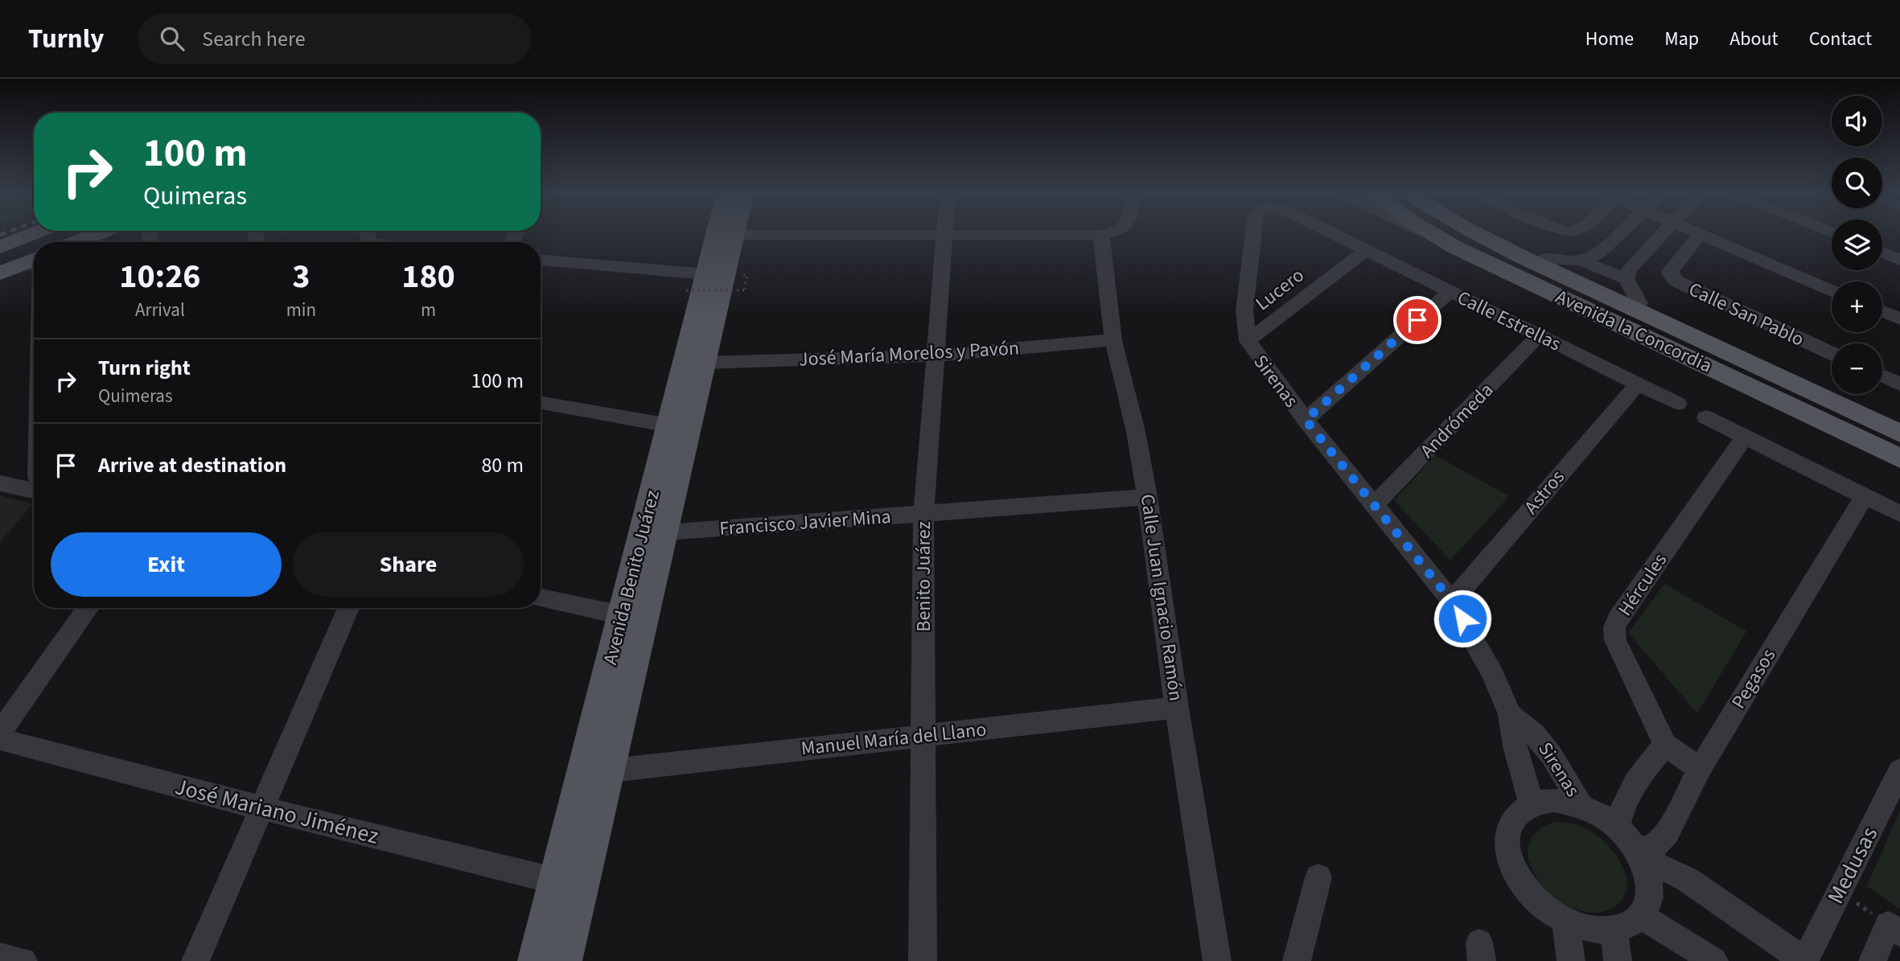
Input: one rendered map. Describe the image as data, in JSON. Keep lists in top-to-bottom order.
{
  "streets": {
    "main road": ["Avenida la Concordia", "Avenida Benito Juárez"],
    "street": [
      "Lucero",
      "Calle San Pablo",
      "Calle Estrellas",
      "José María Morelos y Pavón",
      "Sirenas",
      "Andrómeda",
      "Astros",
      "Francisco Javier Mina",
      "Benito Juárez",
      "Hércules",
      "Calle Juan Ignacio Ramón",
      "Pegasos",
      "Manuel María del Llano",
      "José Mariano Jiménez",
      "Medusas"
    ]
  },
  "crossings": [
    ["Lucero", "Calle Estrellas"],
    ["Lucero", "Sirenas"],
    ["Calle Estrellas", "Andrómeda"],
    ["Calle Estrellas", "Astros"],
    ["José María Morelos y Pavón", "Benito Juárez"],
    ["José María Morelos y Pavón", "Avenida Benito Juárez"],
    ["José María Morelos y Pavón", "Calle Juan Ignacio Ramón"],
    ["Sirenas", "Andrómeda"],
    ["Sirenas", "Astros"],
    ["Sirenas", "Pegasos"],
    ["Francisco Javier Mina", "Benito Juárez"],
    ["Francisco Javier Mina", "Avenida Benito Juárez"],
    ["Francisco Javier Mina", "Calle Juan Ignacio Ramón"],
    ["Benito Juárez", "Manuel María del Llano"],
    ["Avenida Benito Juárez", "Manuel María del Llano"],
    ["Avenida Benito Juárez", "José Mariano Jiménez"],
    ["Hércules", "Pegasos"],
    ["Calle Juan Ignacio Ramón", "Manuel María del Llano"]
  ],
  "page": {
    "header": "Turnly",
    "search": "Search here",
    "nav": [
      "Home",
      "Map",
      "About",
      "Contact"
    ],
    "map_buttons": ["+", "−"],
    "turn": ["100 m", "Quimeras"],
    "eta": [
      "10:26",
      "Arrival",
      "3",
      "min",
      "180",
      "m"
    ],
    "list": [
      {
        "name": "Turn right",
        "note": "Quimeras",
        "value": "100 m"
      },
      {
        "name": "Arrive at destination",
        "value": "80 m"
      }
    ],
    "buttons": ["Exit", "Share"]
  }
}
